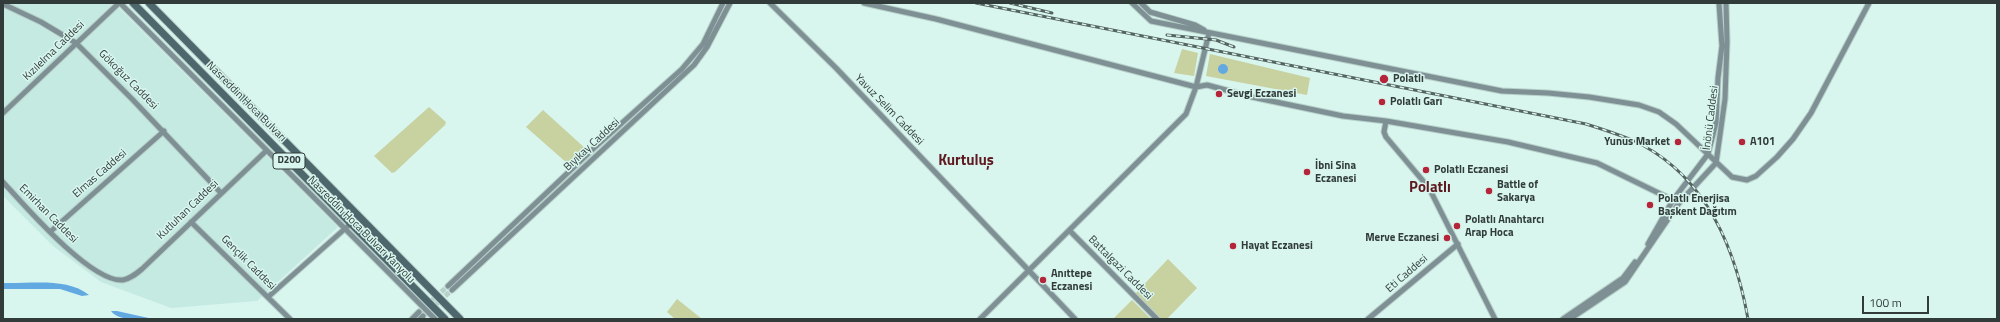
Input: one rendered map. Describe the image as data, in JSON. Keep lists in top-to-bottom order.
{
  "streets": {
    "highway": ["Nasreddin Hoca Bulvarı", "D200"],
    "street": [
      "Kızılelma Caddesi",
      "Gökoğuz Caddesi",
      "Yavuz Selim Caddesi",
      "İnönü Caddesi",
      "Bıyıkay Caddesi",
      "Elmas Caddesi",
      "Kutluhan Caddesi",
      "Emirhan Caddesi",
      "Nasreddin Hoca Bulvarı Yanyolu",
      "Gençlik Caddesi",
      "Battalgazi Caddesi",
      "Eti Caddesi"
    ]
  },
  "crossings": [
    ["Kızılelma Caddesi", "Gökoğuz Caddesi"],
    ["Kızılelma Caddesi", "Nasreddin Hoca Bulvarı Yanyolu"],
    ["Gökoğuz Caddesi", "Elmas Caddesi"],
    ["Gökoğuz Caddesi", "Kutluhan Caddesi"],
    ["Nasreddin Hoca Bulvarı", "Nasreddin Hoca Bulvarı Yanyolu"],
    ["Elmas Caddesi", "Emirhan Caddesi"],
    ["Kutluhan Caddesi", "Emirhan Caddesi"],
    ["Kutluhan Caddesi", "Nasreddin Hoca Bulvarı Yanyolu"],
    ["Kutluhan Caddesi", "Gençlik Caddesi"]
  ],
  "districts": ["Kurtuluş", "Polatlı"],
  "places": [
    "Polatlı",
    "Sevgi Eczanesi",
    "Polatlı Garı",
    "Yunus Market",
    "A101",
    "Polatlı Eczanesi",
    "İbni Sina Eczanesi",
    "Battle of Sakarya",
    "Polatlı Enerjisa Başkent Dağıtım",
    "Polatlı Anahtarcı Arap Hoca",
    "Merve Eczanesi",
    "Hayat Eczanesi",
    "Anıttepe Eczanesi"
  ],
  "scale_bar": "100 m"
}
